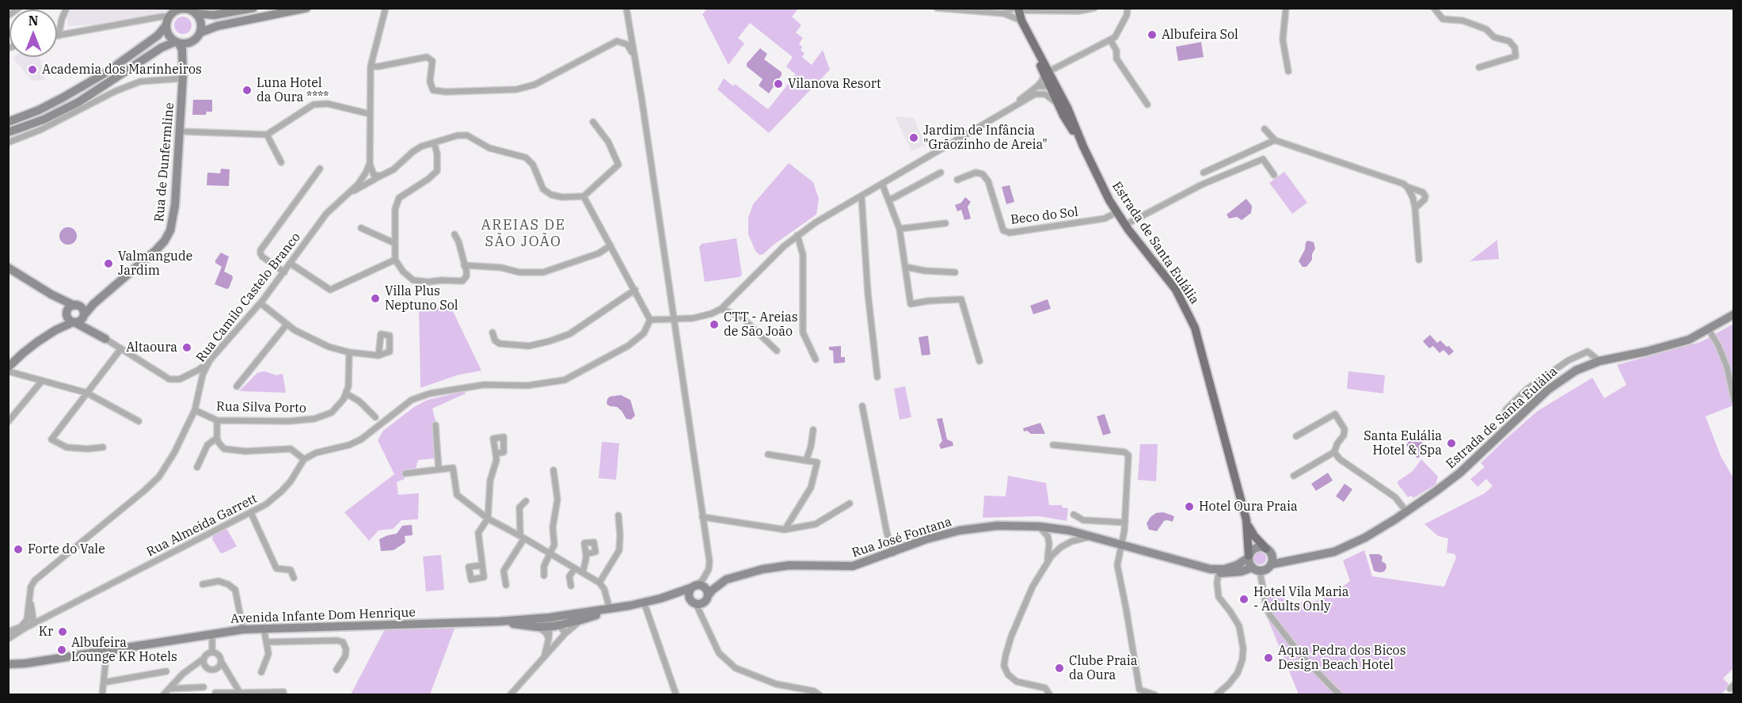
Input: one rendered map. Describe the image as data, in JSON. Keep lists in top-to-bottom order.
{
  "streets": {
    "main road": ["Estrada de Santa Eulália"],
    "street": [
      "Rua de Dunfermline",
      "Beco do Sol",
      "Rua Camilo Castelo Branco",
      "Rua Silva Porto",
      "Rua Almeida Garrett",
      "Rua José Fontana",
      "Avenida Infante Dom Henrique"
    ]
  },
  "crossings": [
    ["Beco do Sol", "Estrada de Santa Eulália"],
    ["Rua Camilo Castelo Branco", "Rua Silva Porto"],
    ["Rua Camilo Castelo Branco", "Rua Almeida Garrett"],
    ["Rua José Fontana", "Avenida Infante Dom Henrique"]
  ],
  "districts": ["AREIAS DE SÃO JOÃO"],
  "places": [
    "Albufeira Sol",
    "Academia dos Marinheiros",
    "Vilanova Resort",
    "Luna Hotel da Oura ****",
    "Jardim de Infância \"Grãozinho de Areia\"",
    "Valmangude Jardim",
    "Villa Plus Neptuno Sol",
    "CTT - Areias de São João",
    "Altaoura",
    "Santa Eulália Hotel & Spa",
    "Hotel Oura Praia",
    "Forte do Vale",
    "Hotel Vila Maria - Adults Only",
    "Kr",
    "Albufeira Lounge KR Hotels",
    "Aqua Pedra dos Bicos Design Beach Hotel",
    "Clube Praia da Oura"
  ],
  "north": "top"
}
